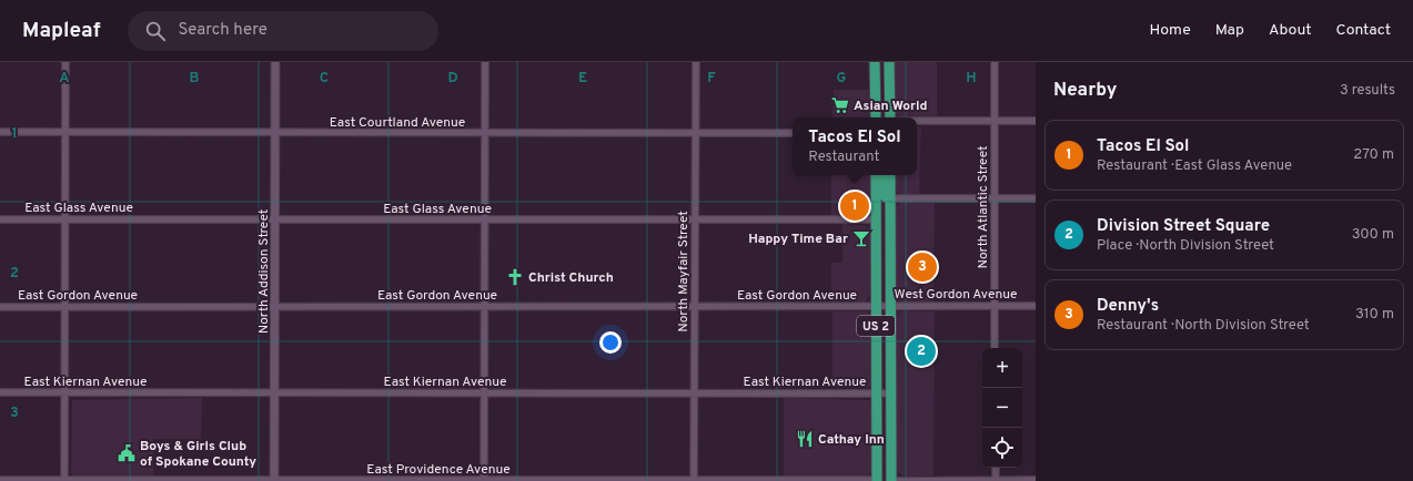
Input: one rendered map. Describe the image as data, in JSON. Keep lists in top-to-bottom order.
{
  "streets": {
    "main road": ["US 2"],
    "street": [
      "East Courtland Avenue",
      "East Glass Avenue",
      "North Atlantic Street",
      "North Addison Street",
      "North Mayfair Street",
      "West Gordon Avenue",
      "East Gordon Avenue",
      "East Kiernan Avenue",
      "East Providence Avenue"
    ]
  },
  "crossings": [
    ["East Courtland Avenue", "North Addison Street"],
    ["East Courtland Avenue", "North Mayfair Street"],
    ["East Glass Avenue", "North Addison Street"],
    ["East Glass Avenue", "North Mayfair Street"],
    ["East Glass Avenue", "US 2"],
    ["North Atlantic Street", "West Gordon Avenue"],
    ["North Addison Street", "East Gordon Avenue"],
    ["North Addison Street", "East Kiernan Avenue"],
    ["North Addison Street", "East Providence Avenue"],
    ["North Mayfair Street", "East Gordon Avenue"],
    ["North Mayfair Street", "East Kiernan Avenue"],
    ["North Mayfair Street", "East Providence Avenue"],
    ["West Gordon Avenue", "East Gordon Avenue"],
    ["West Gordon Avenue", "US 2"],
    ["East Gordon Avenue", "US 2"],
    ["US 2", "East Kiernan Avenue"],
    ["US 2", "East Providence Avenue"]
  ],
  "places": {
    "supermarket": ["Asian World"],
    "bar": ["Happy Time Bar"],
    "church": ["Christ Church"],
    "restaurant": ["Cathay Inn"],
    "public building": ["Boys & Girls Club of Spokane County"]
  },
  "page": {
    "header": "Mapleaf",
    "search": "Search here",
    "nav": [
      "Home",
      "Map",
      "About",
      "Contact"
    ],
    "heading": ["Nearby", "3 results"],
    "popup": ["Tacos El Sol", "Restaurant"],
    "list": [
      {
        "mark": "1",
        "name": "Tacos El Sol",
        "note": "Restaurant · East Glass Avenue",
        "value": "270 m"
      },
      {
        "mark": "2",
        "name": "Division Street Square",
        "note": "Place · North Division Street",
        "value": "300 m"
      },
      {
        "mark": "3",
        "name": "Denny's",
        "note": "Restaurant · North Division Street",
        "value": "310 m"
      }
    ],
    "pins": ["1", "3", "2"],
    "map_buttons": ["+", "−"]
  },
  "grid": {
    "columns": [
      "A",
      "B",
      "C",
      "D",
      "E",
      "F",
      "G",
      "H"
    ],
    "rows": ["1", "2", "3"]
  }
}
